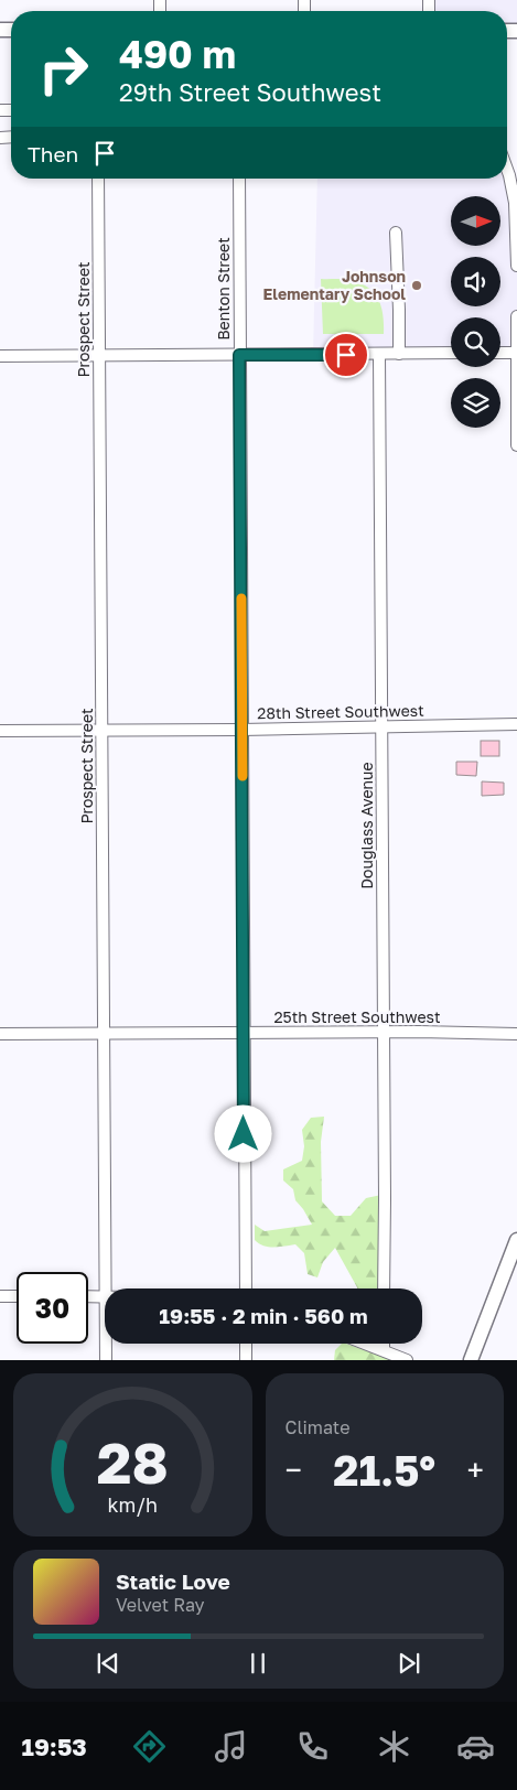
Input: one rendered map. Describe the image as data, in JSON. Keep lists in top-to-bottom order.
{
  "streets": {
    "street": [
      "Benton Street",
      "Prospect Street",
      "28th Street Southwest",
      "Douglass Avenue",
      "25th Street Southwest"
    ]
  },
  "crossings": [
    ["Benton Street", "28th Street Southwest"],
    ["Benton Street", "25th Street Southwest"],
    ["Prospect Street", "28th Street Southwest"],
    ["Prospect Street", "25th Street Southwest"],
    ["28th Street Southwest", "Douglass Avenue"],
    ["Douglass Avenue", "25th Street Southwest"]
  ],
  "places": ["Johnson Elementary School"],
  "north": "right",
  "page": {
    "turn": ["490 m", "29th Street Southwest"],
    "then": "Then",
    "limit": "30",
    "trip": "19:55 · 2 min · 560 m",
    "tile": "Climate",
    "heat": ["−", "21.5°", "+"],
    "song": ["Static Love", "Velvet Ray"],
    "tabs": "19:53",
    "gauge": ["28", "km/h"]
  }
}
